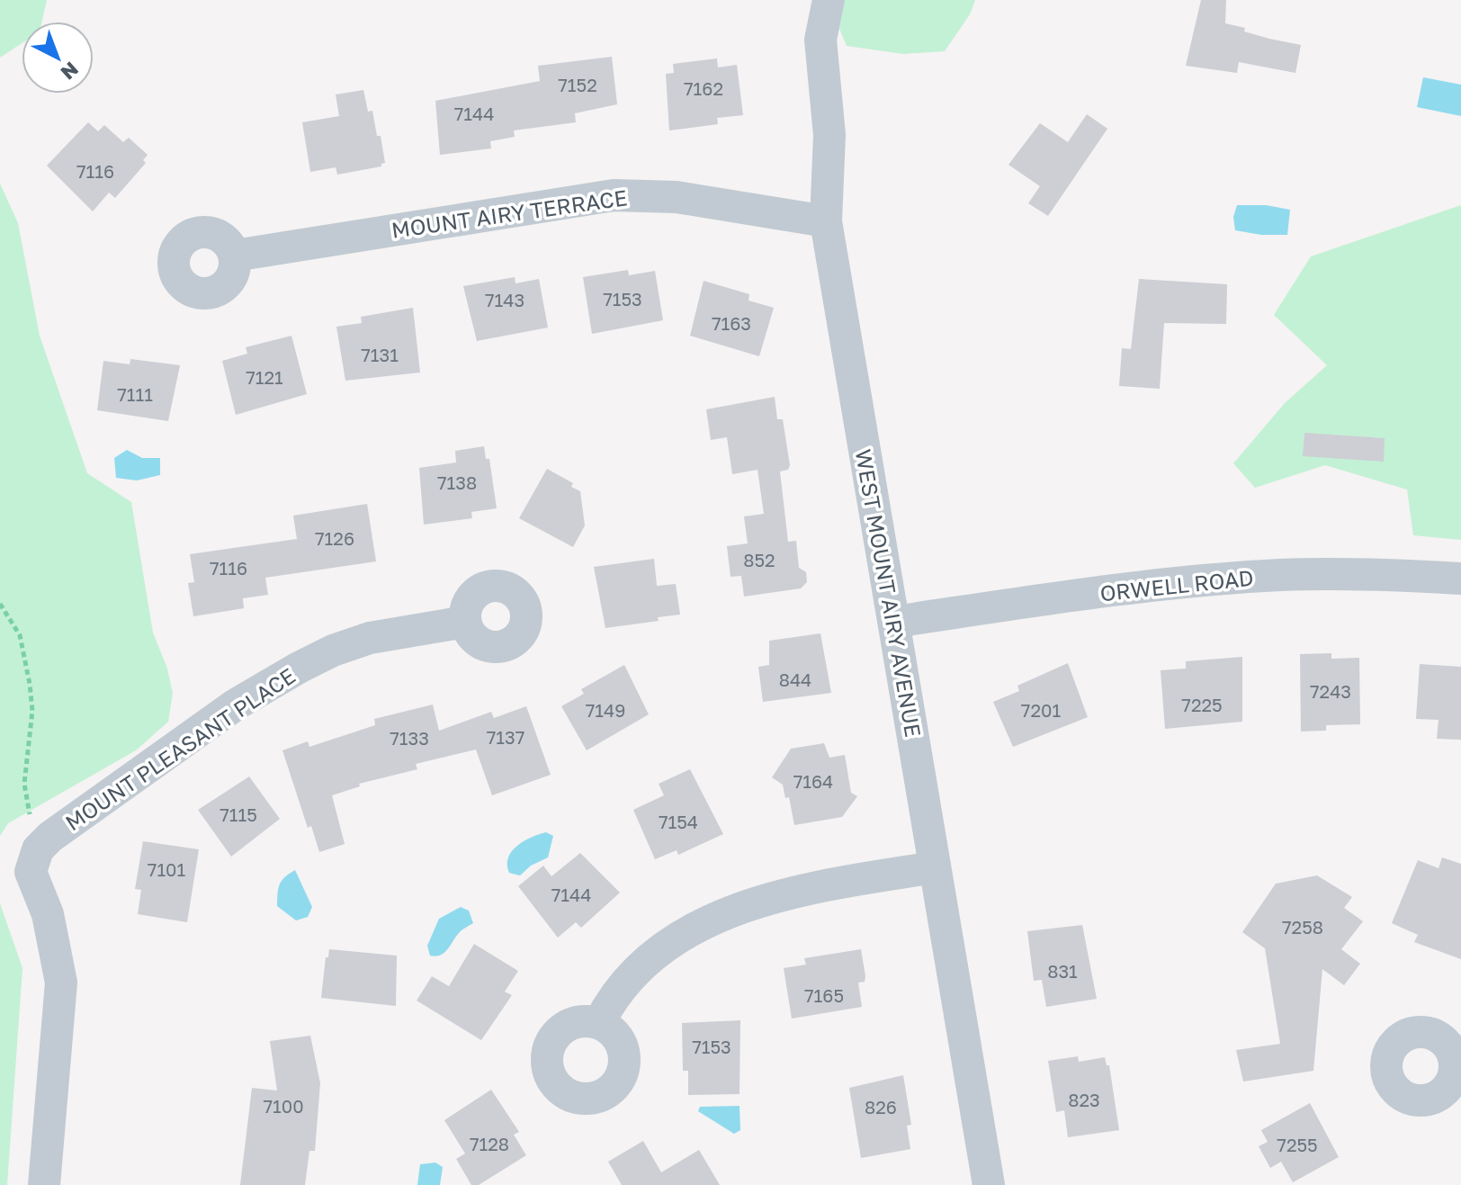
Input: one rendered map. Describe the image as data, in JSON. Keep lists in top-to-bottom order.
{
  "streets": {
    "street": [
      "MOUNT AIRY TERRACE",
      "ORWELL ROAD",
      "WEST MOUNT AIRY AVENUE",
      "MOUNT PLEASANT PLACE"
    ]
  },
  "crossings": [
    ["MOUNT AIRY TERRACE", "WEST MOUNT AIRY AVENUE"],
    ["ORWELL ROAD", "WEST MOUNT AIRY AVENUE"]
  ],
  "house_numbers": [
    "7152",
    "7162",
    "7144",
    "7116",
    "7153",
    "7143",
    "7163",
    "7131",
    "7121",
    "7111",
    "7138",
    "7126",
    "852",
    "7116",
    "844",
    "7243",
    "7225",
    "7149",
    "7201",
    "7137",
    "7133",
    "7164",
    "7115",
    "7154",
    "7101",
    "7144",
    "7258",
    "831",
    "7165",
    "7153",
    "823",
    "7100",
    "826",
    "7128",
    "7255"
  ],
  "north": "bottom right"
}
